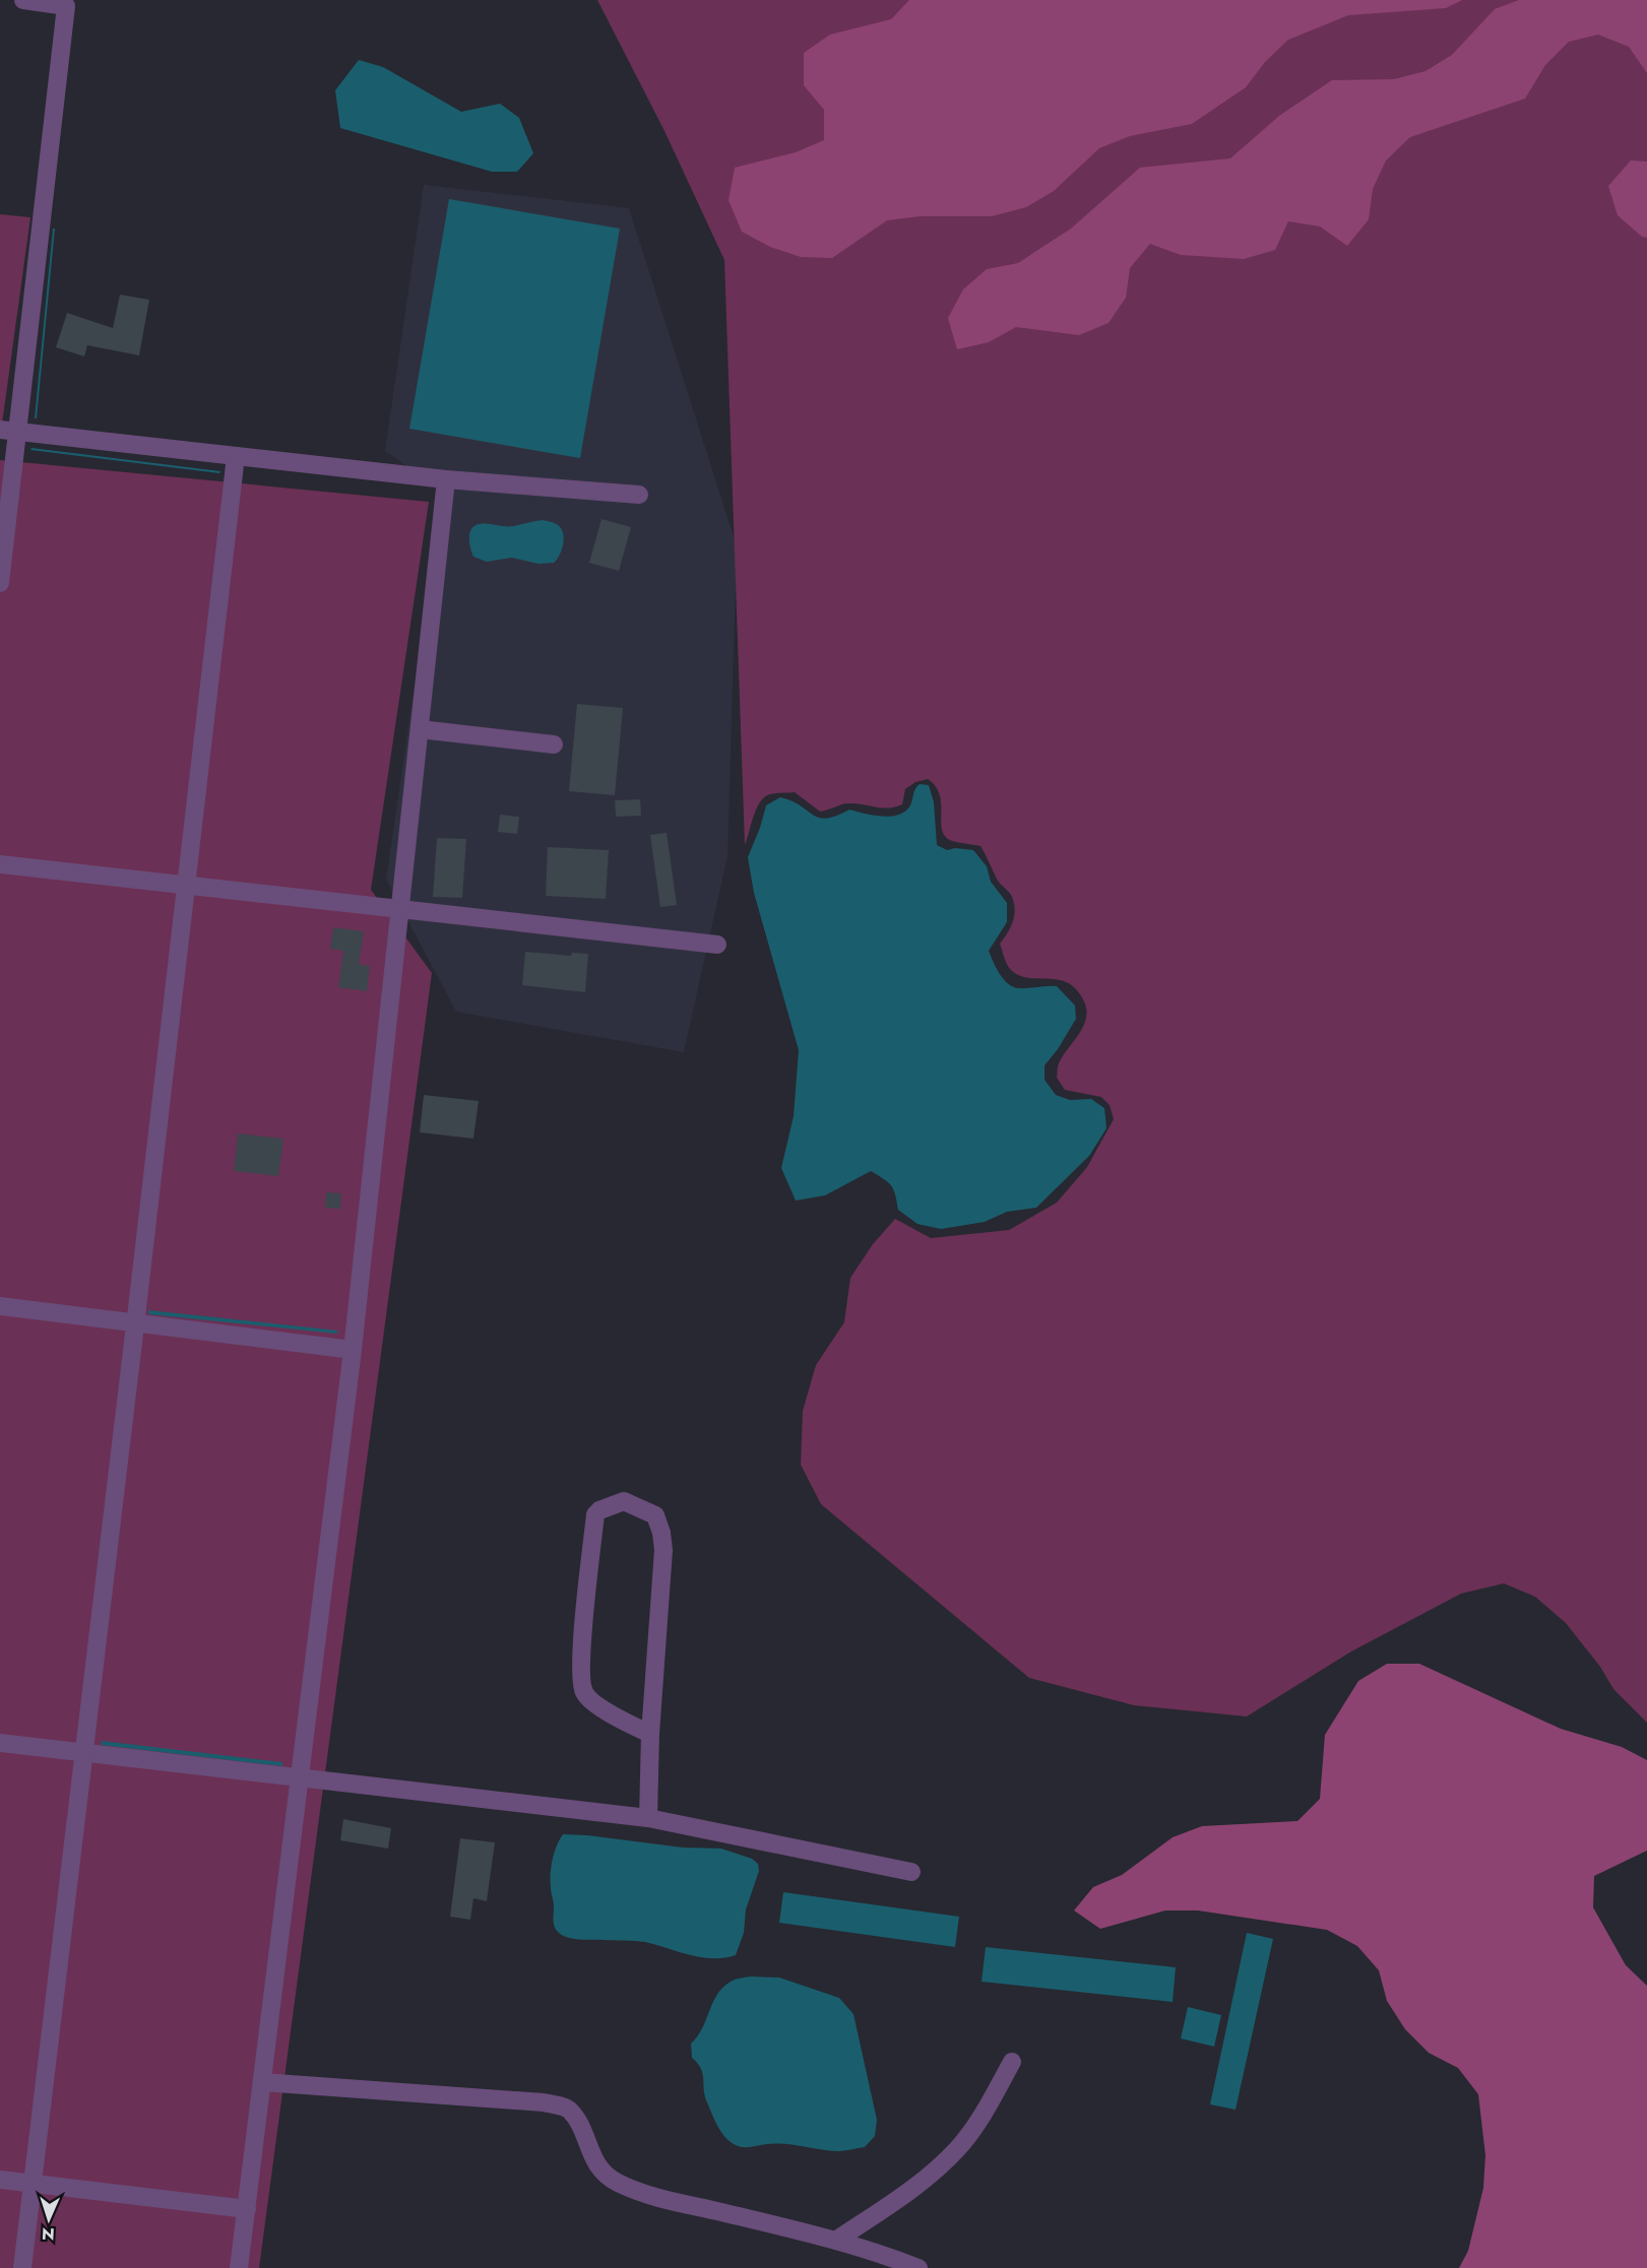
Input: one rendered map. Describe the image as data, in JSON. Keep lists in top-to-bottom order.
{
  "north": "bottom"
}
